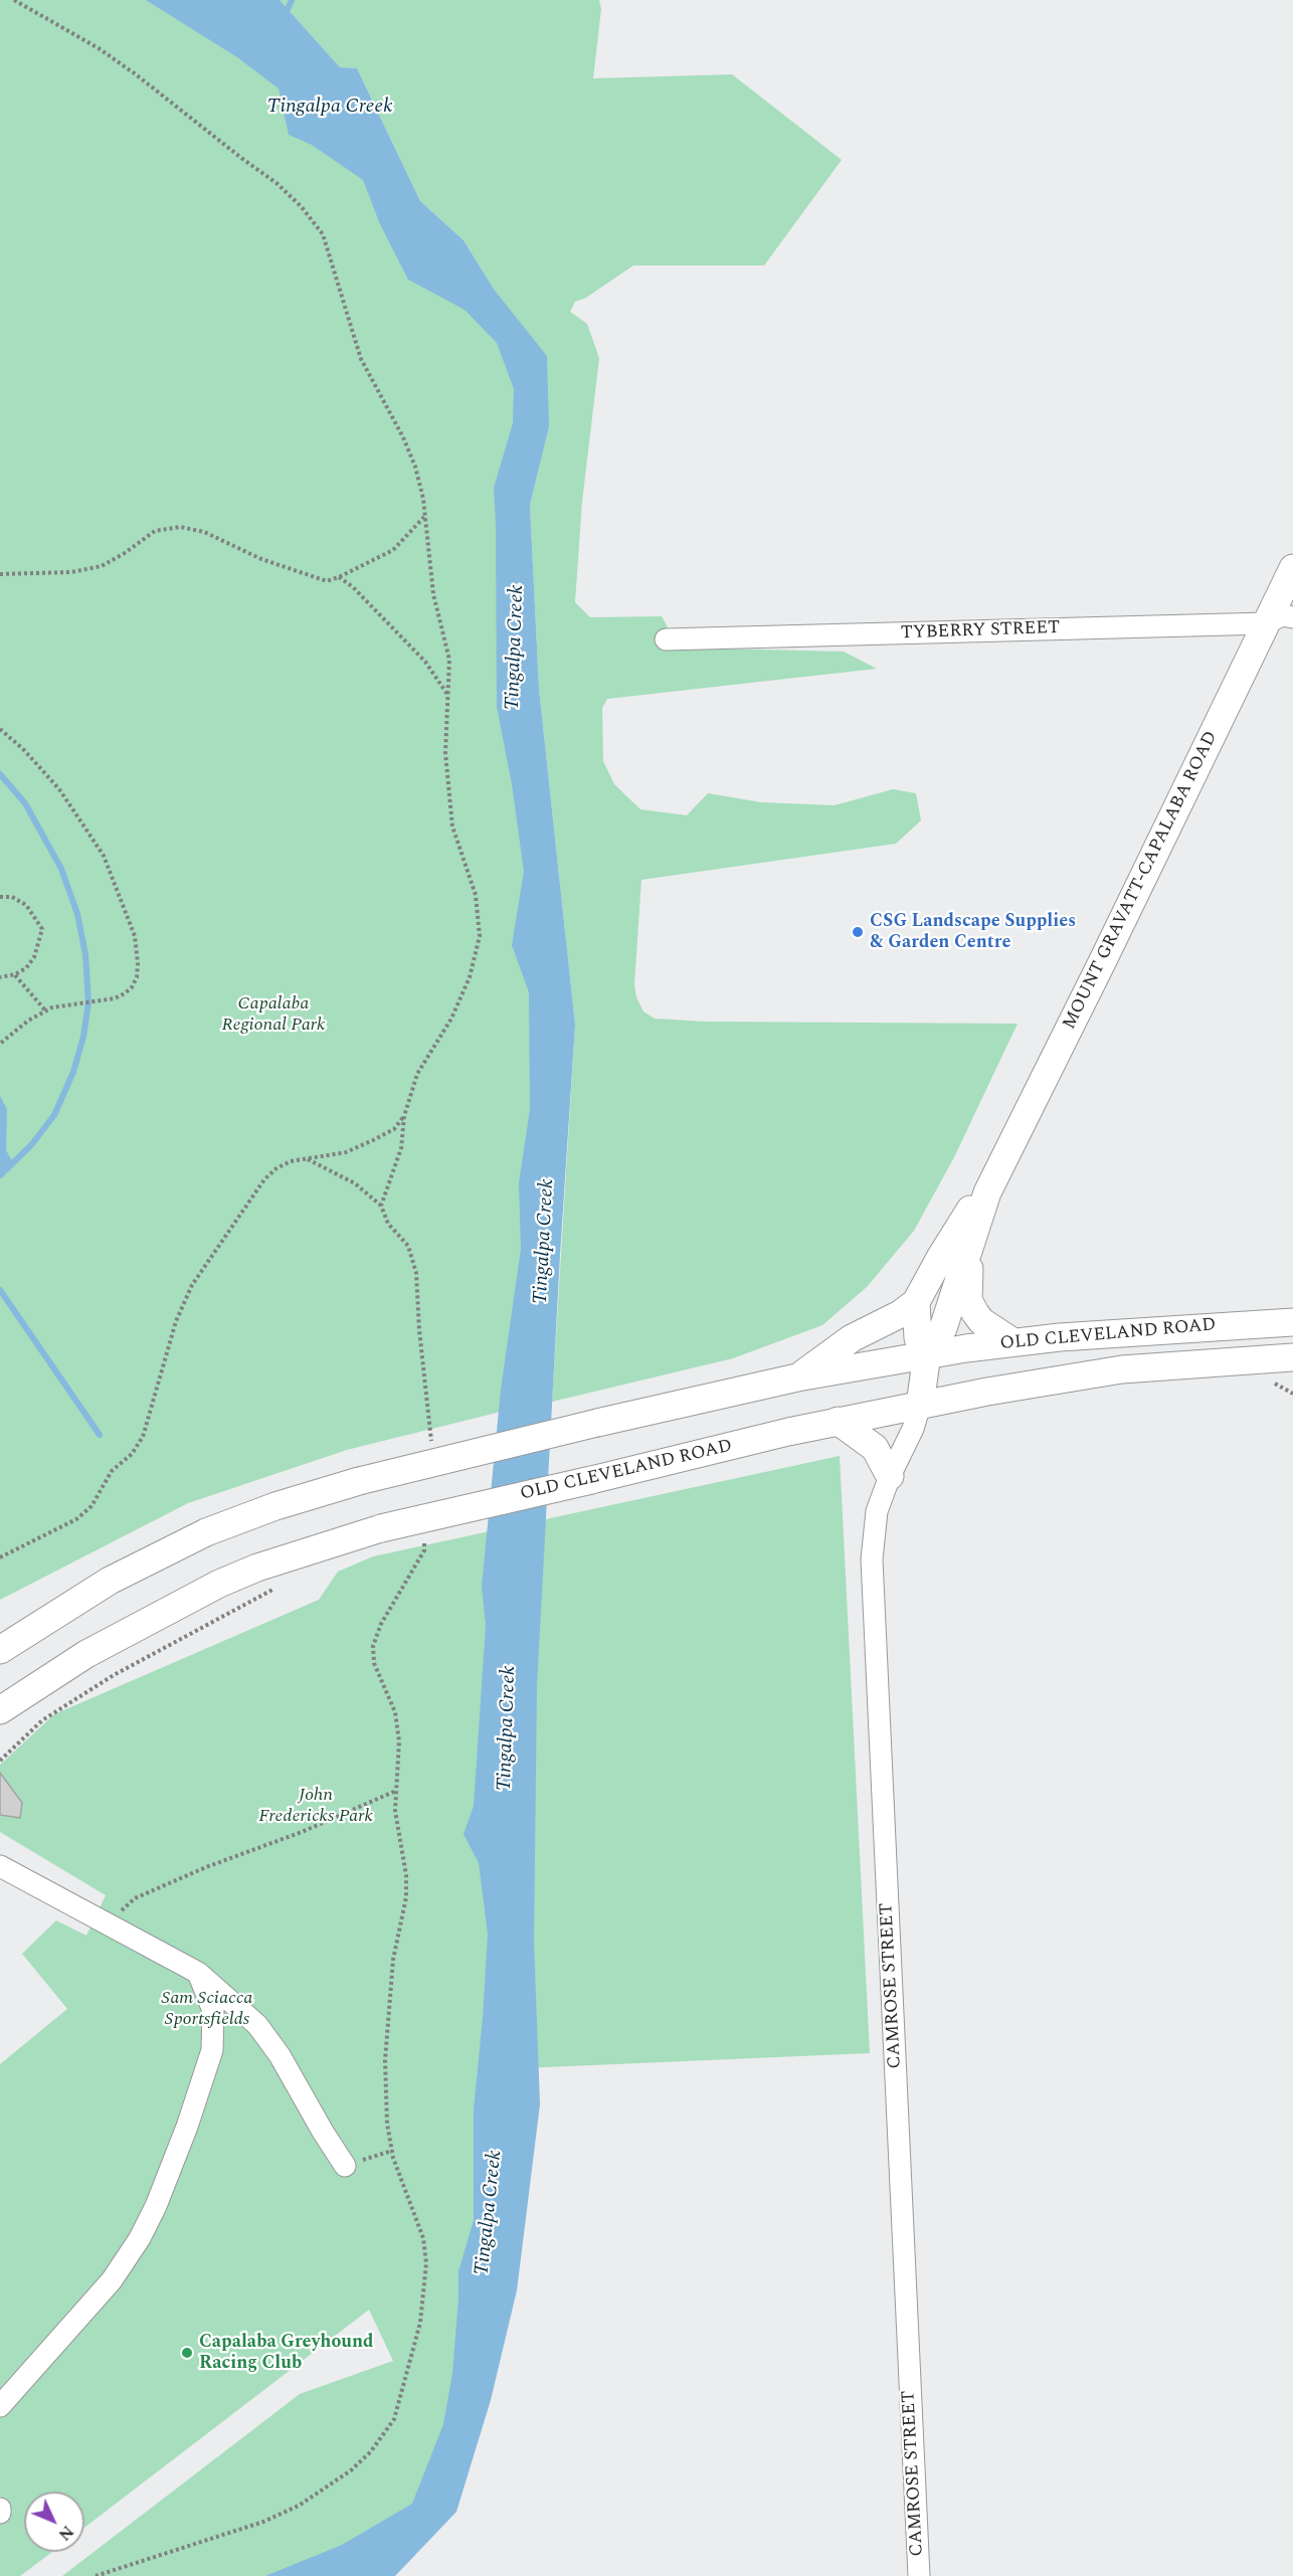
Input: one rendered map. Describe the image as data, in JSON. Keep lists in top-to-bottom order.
{
  "streets": {
    "main road": ["MOUNT GRAVATT-CAPALABA ROAD", "OLD CLEVELAND ROAD"],
    "street": ["TYBERRY STREET", "CAMROSE STREET"]
  },
  "crossings": [
    ["TYBERRY STREET", "MOUNT GRAVATT-CAPALABA ROAD"],
    ["MOUNT GRAVATT-CAPALABA ROAD", "OLD CLEVELAND ROAD"],
    ["MOUNT GRAVATT-CAPALABA ROAD", "CAMROSE STREET"],
    ["OLD CLEVELAND ROAD", "CAMROSE STREET"]
  ],
  "water": ["Tingalpa Creek"],
  "parks": ["Capalaba Regional Park", "John Fredericks Park", "Sam Sciacca Sportsfields"],
  "places": ["CSG Landscape Supplies & Garden Centre", "Capalaba Greyhound Racing Club"],
  "north": "bottom right"
}
